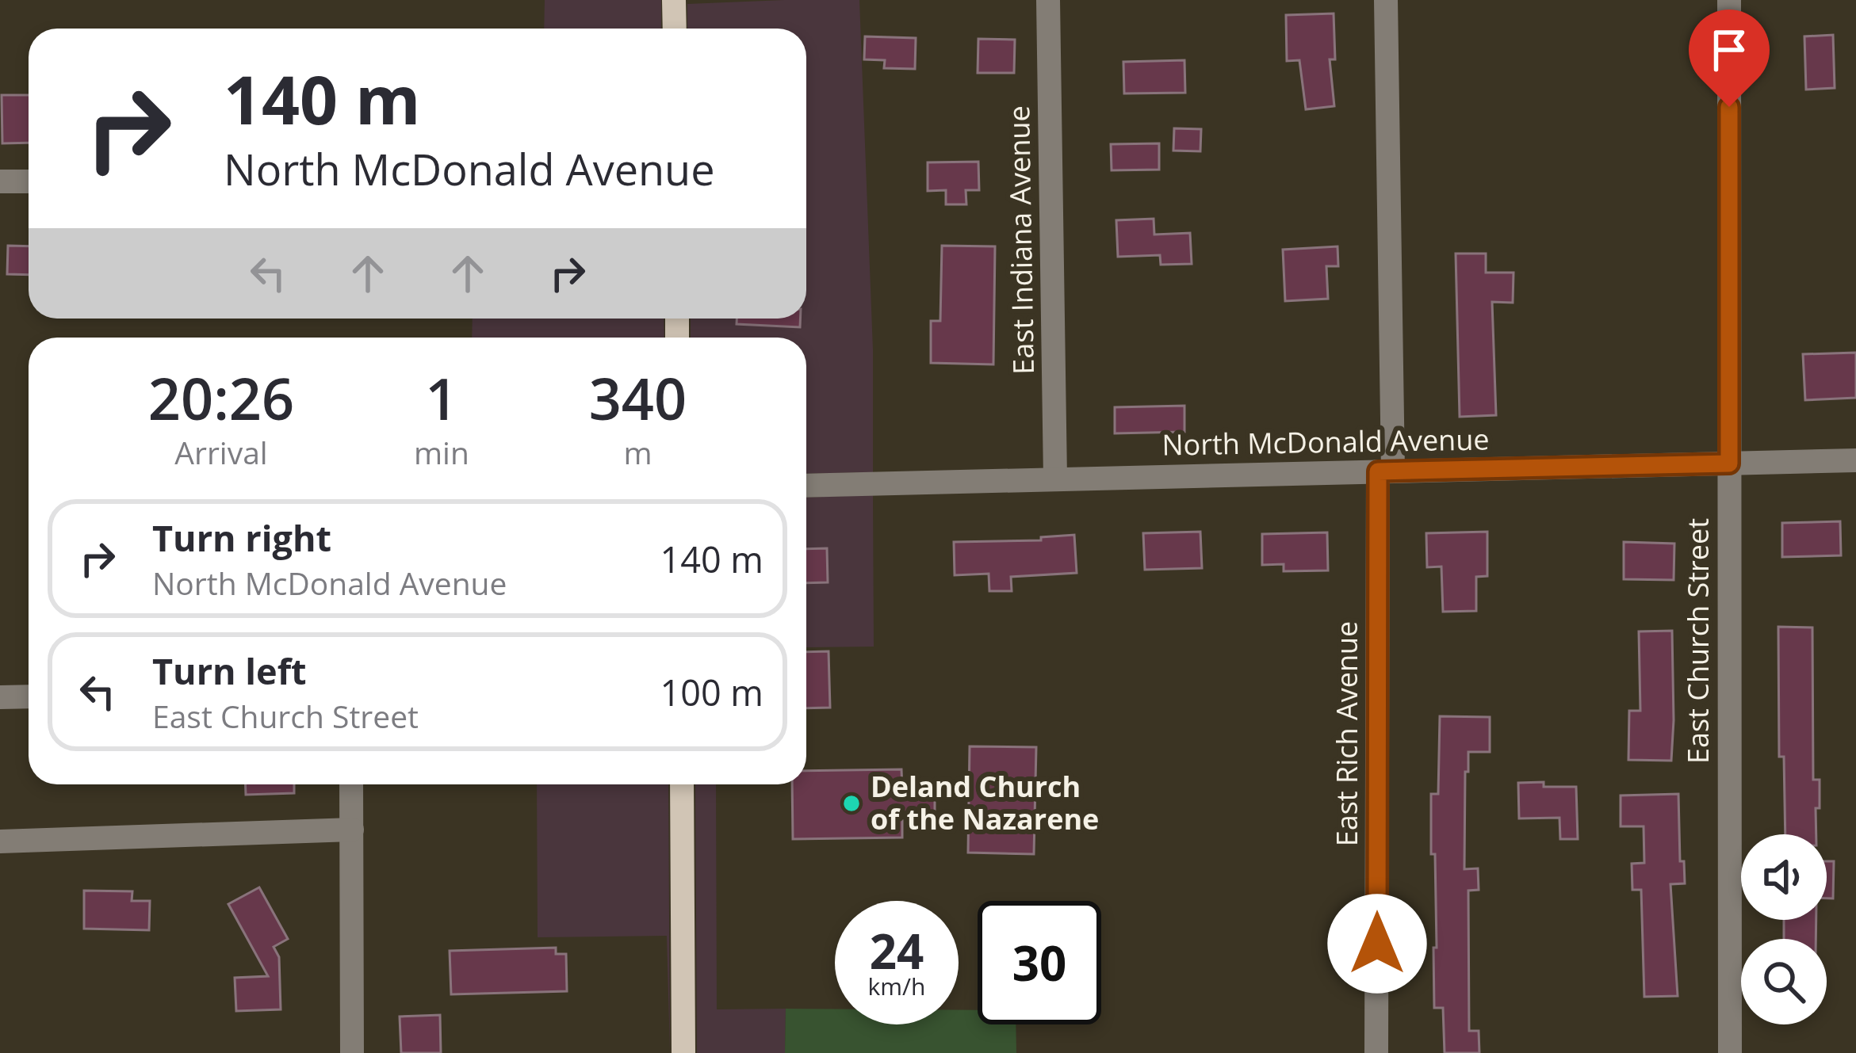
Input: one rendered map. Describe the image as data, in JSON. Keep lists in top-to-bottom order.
{
  "streets": {
    "street": [
      "East Indiana Avenue",
      "North McDonald Avenue",
      "East Church Street",
      "East Rich Avenue"
    ]
  },
  "crossings": [
    ["East Indiana Avenue", "North McDonald Avenue"],
    ["North McDonald Avenue", "East Church Street"],
    ["North McDonald Avenue", "East Rich Avenue"]
  ],
  "places": ["Deland Church of the Nazarene"],
  "page": {
    "turn": ["140 m", "North McDonald Avenue"],
    "eta": [
      "20:26",
      "Arrival",
      "1",
      "min",
      "340",
      "m"
    ],
    "list": [
      {
        "name": "Turn right",
        "note": "North McDonald Avenue",
        "value": "140 m"
      },
      {
        "name": "Turn left",
        "note": "East Church Street",
        "value": "100 m"
      }
    ],
    "speed": "24 km/h",
    "limit": "30"
  }
}
